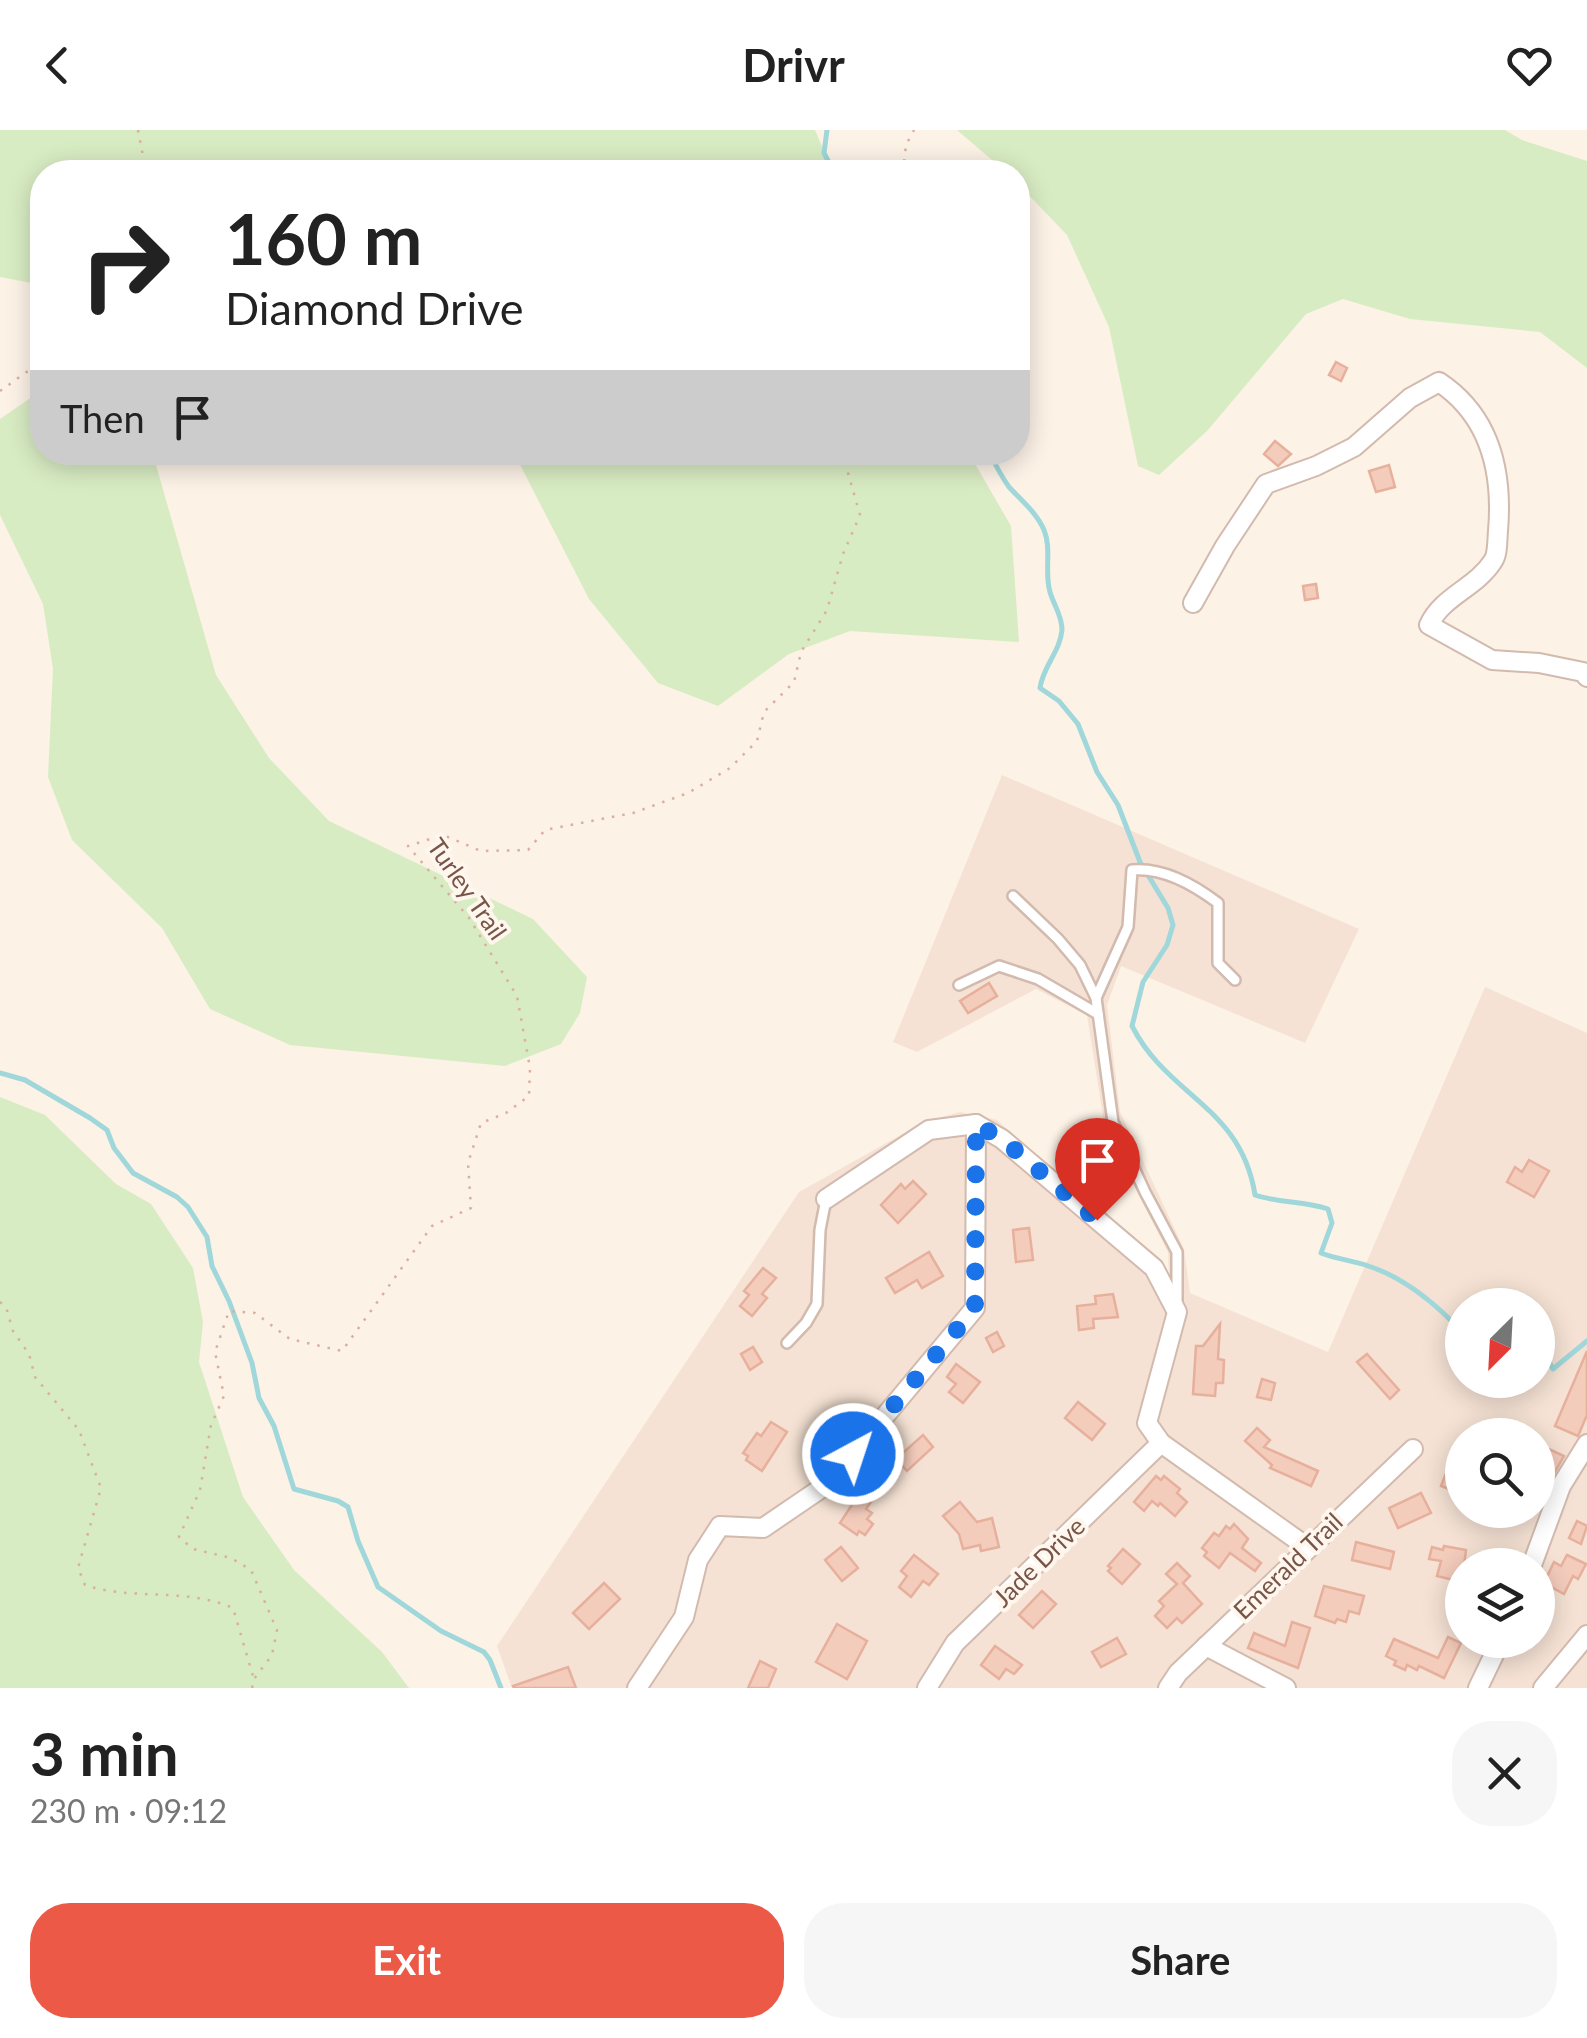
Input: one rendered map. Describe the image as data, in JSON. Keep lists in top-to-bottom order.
{
  "streets": {
    "street": ["Jade Drive", "Emerald Trail"],
    "path": ["Turley Trail"]
  },
  "north": "bottom left",
  "page": {
    "header": "Drivr",
    "turn": ["160 m", "Diamond Drive"],
    "then": "Then",
    "heading": ["3 min", "230 m · 09:12"],
    "buttons": ["Exit", "Share"]
  }
}
